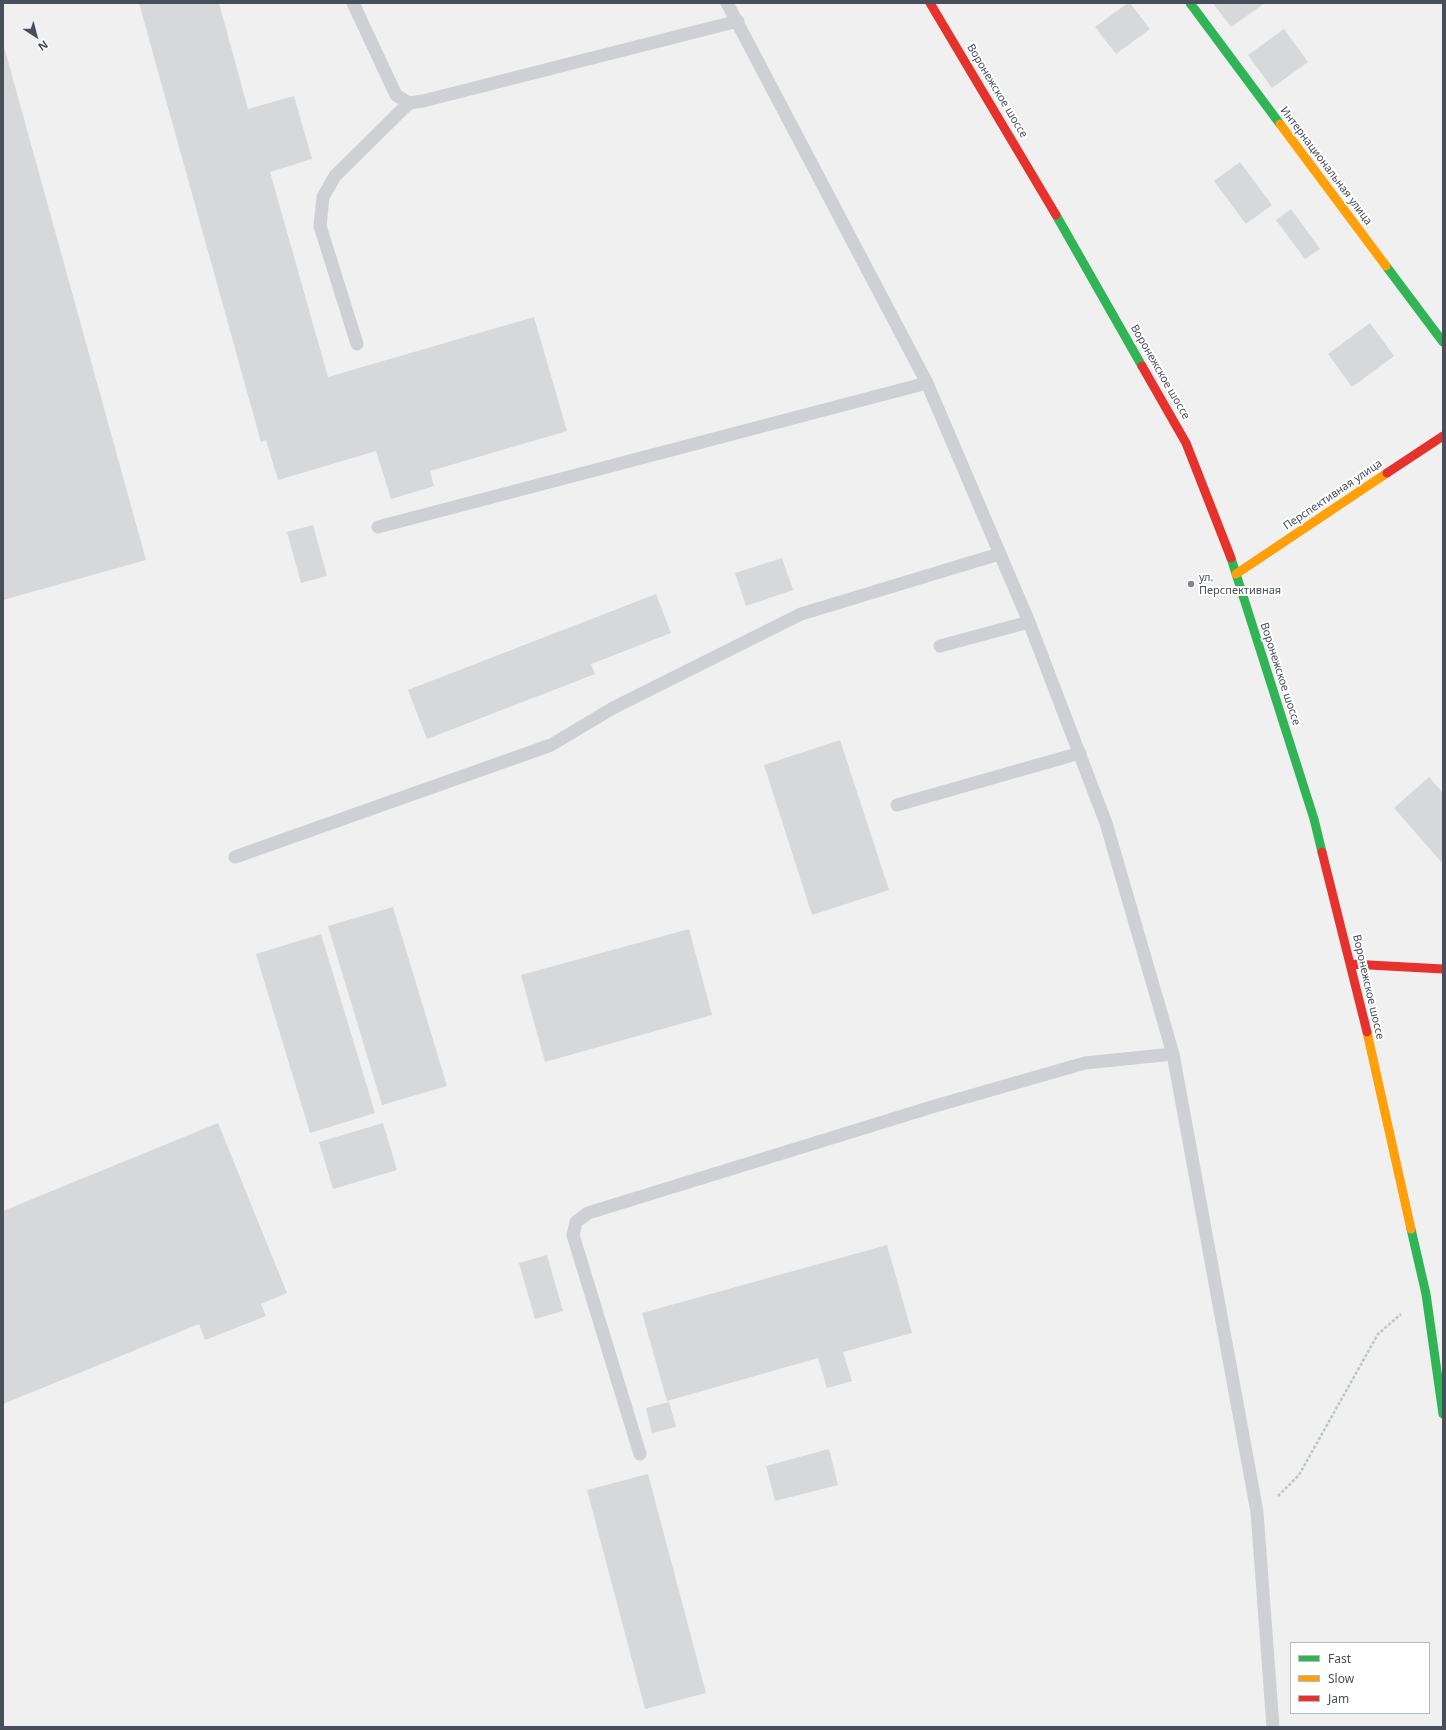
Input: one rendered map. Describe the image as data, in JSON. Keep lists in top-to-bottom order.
{
  "streets": {
    "main road": ["Воронежское шоссе", "Интернациональная улица", "Перспективная улица"]
  },
  "crossings": [
    ["Воронежское шоссе", "Перспективная улица"]
  ],
  "places": ["ул. Перспективная"],
  "legend": ["Fast", "Slow", "Jam"],
  "north": "bottom right"
}
